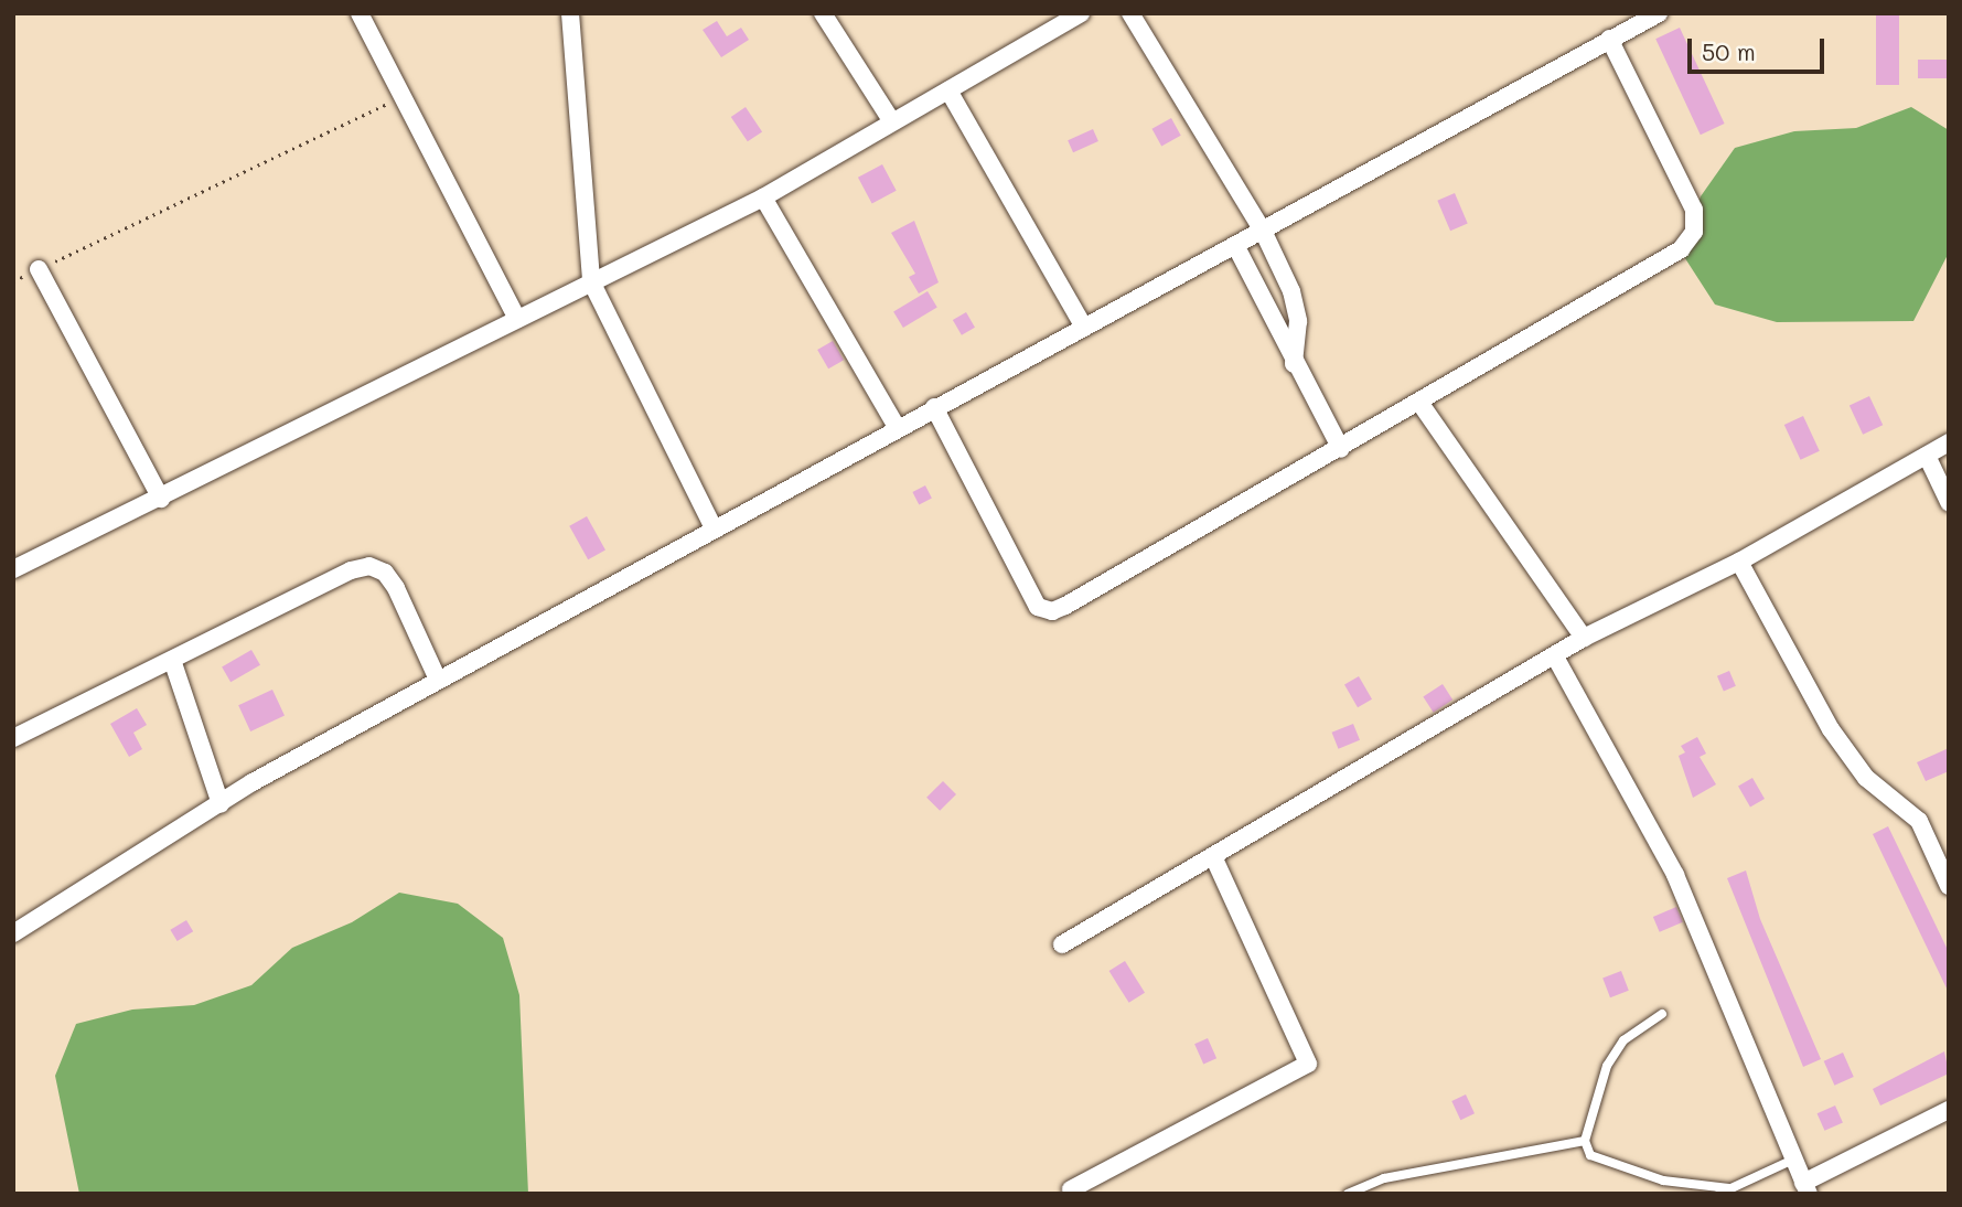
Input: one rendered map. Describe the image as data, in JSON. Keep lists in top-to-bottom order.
{
  "scale_bar": "50 m"
}
